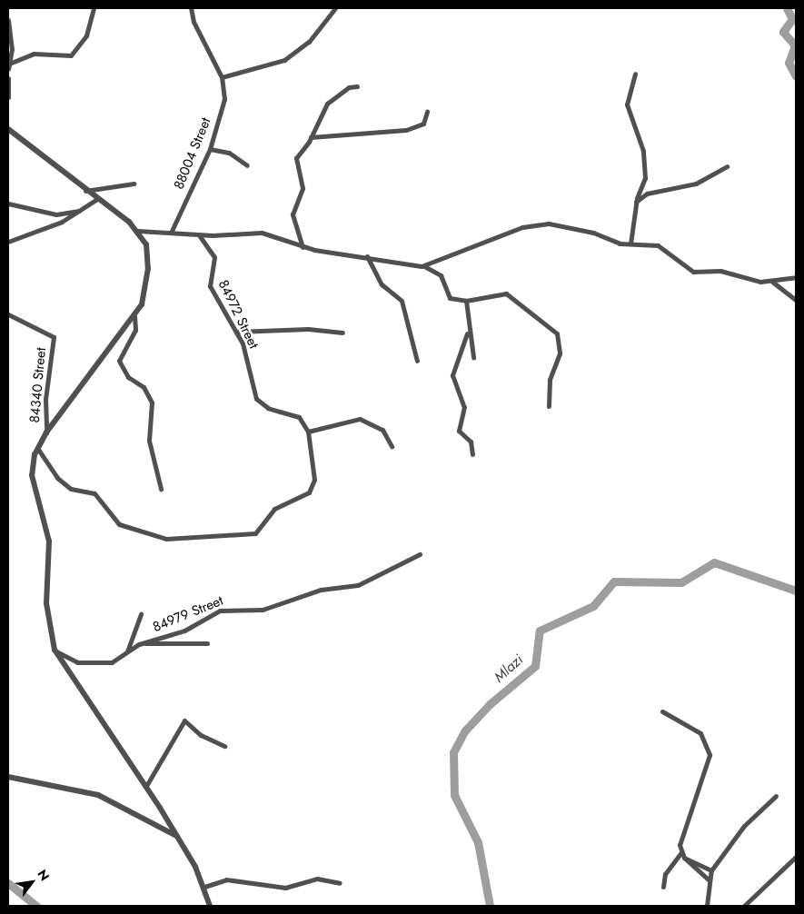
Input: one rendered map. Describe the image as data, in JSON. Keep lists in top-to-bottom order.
{
  "streets": {
    "street": [
      "88004 Street",
      "84972 Street",
      "84340 Street",
      "84979 Street"
    ]
  },
  "water": ["Mlazi"],
  "north": "top right"
}
